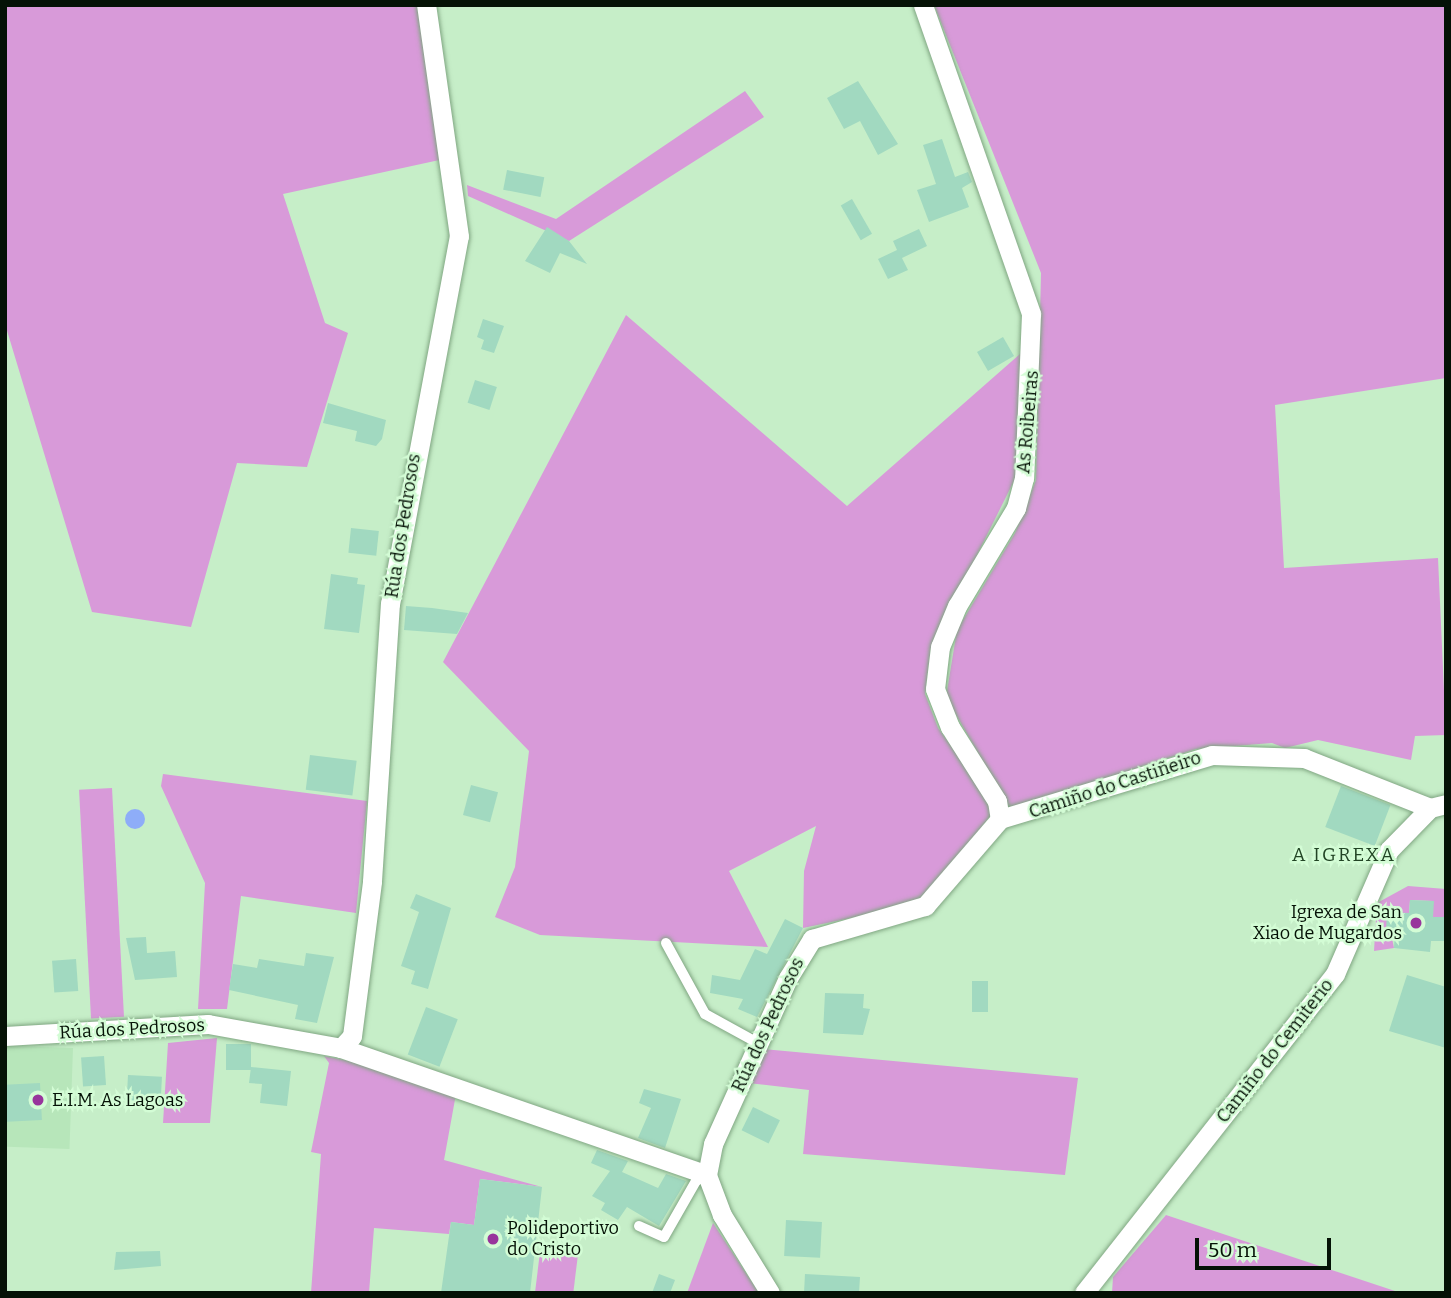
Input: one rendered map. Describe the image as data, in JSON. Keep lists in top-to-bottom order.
{
  "streets": {
    "street": [
      "As Roibeiras",
      "Rúa dos Pedrosos",
      "Camiño do Castiñeiro",
      "Camiño do Cemiterio"
    ]
  },
  "crossings": [
    ["As Roibeiras", "Rúa dos Pedrosos"],
    ["As Roibeiras", "Camiño do Castiñeiro"],
    ["Rúa dos Pedrosos", "Camiño do Castiñeiro"],
    ["Camiño do Castiñeiro", "Camiño do Cemiterio"]
  ],
  "districts": ["A IGREXA"],
  "places": ["Igrexa de San Xiao de Mugardos", "E.I.M. As Lagoas", "Polideportivo do Cristo"],
  "scale_bar": "50 m"
}
